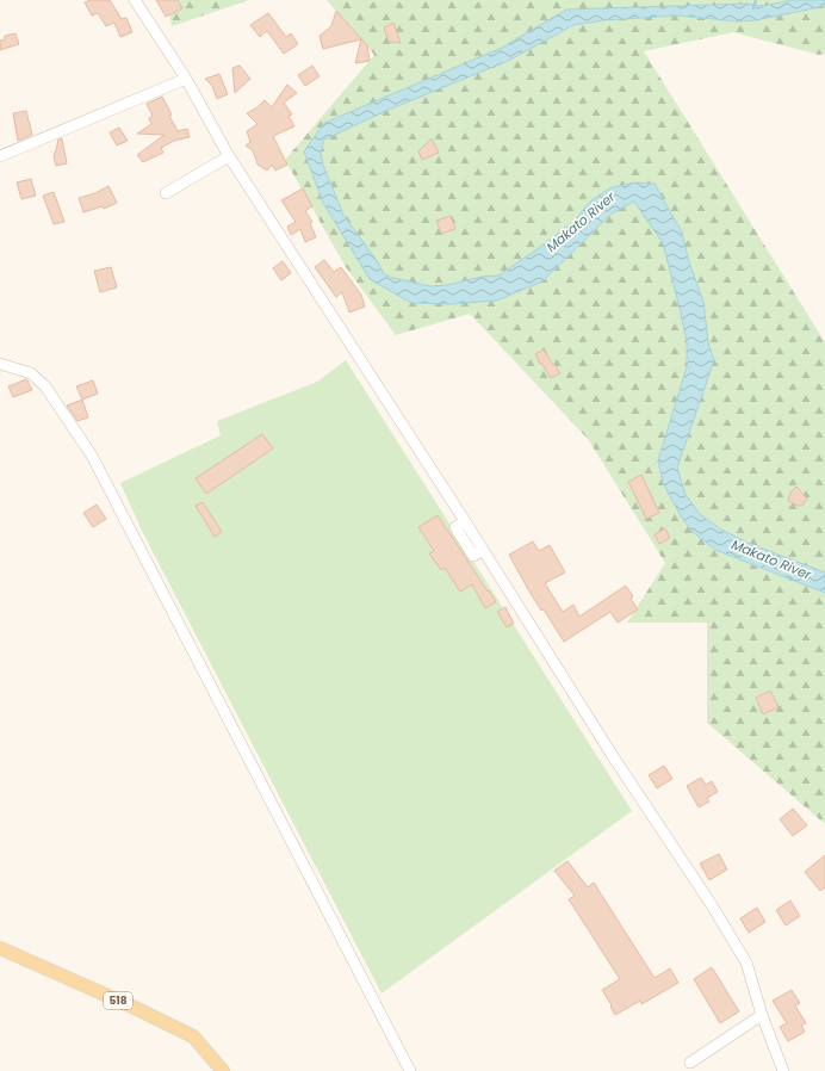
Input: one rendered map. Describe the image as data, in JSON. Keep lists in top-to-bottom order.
{
  "streets": {
    "main road": ["518"]
  },
  "water": ["Makato River"]
}
